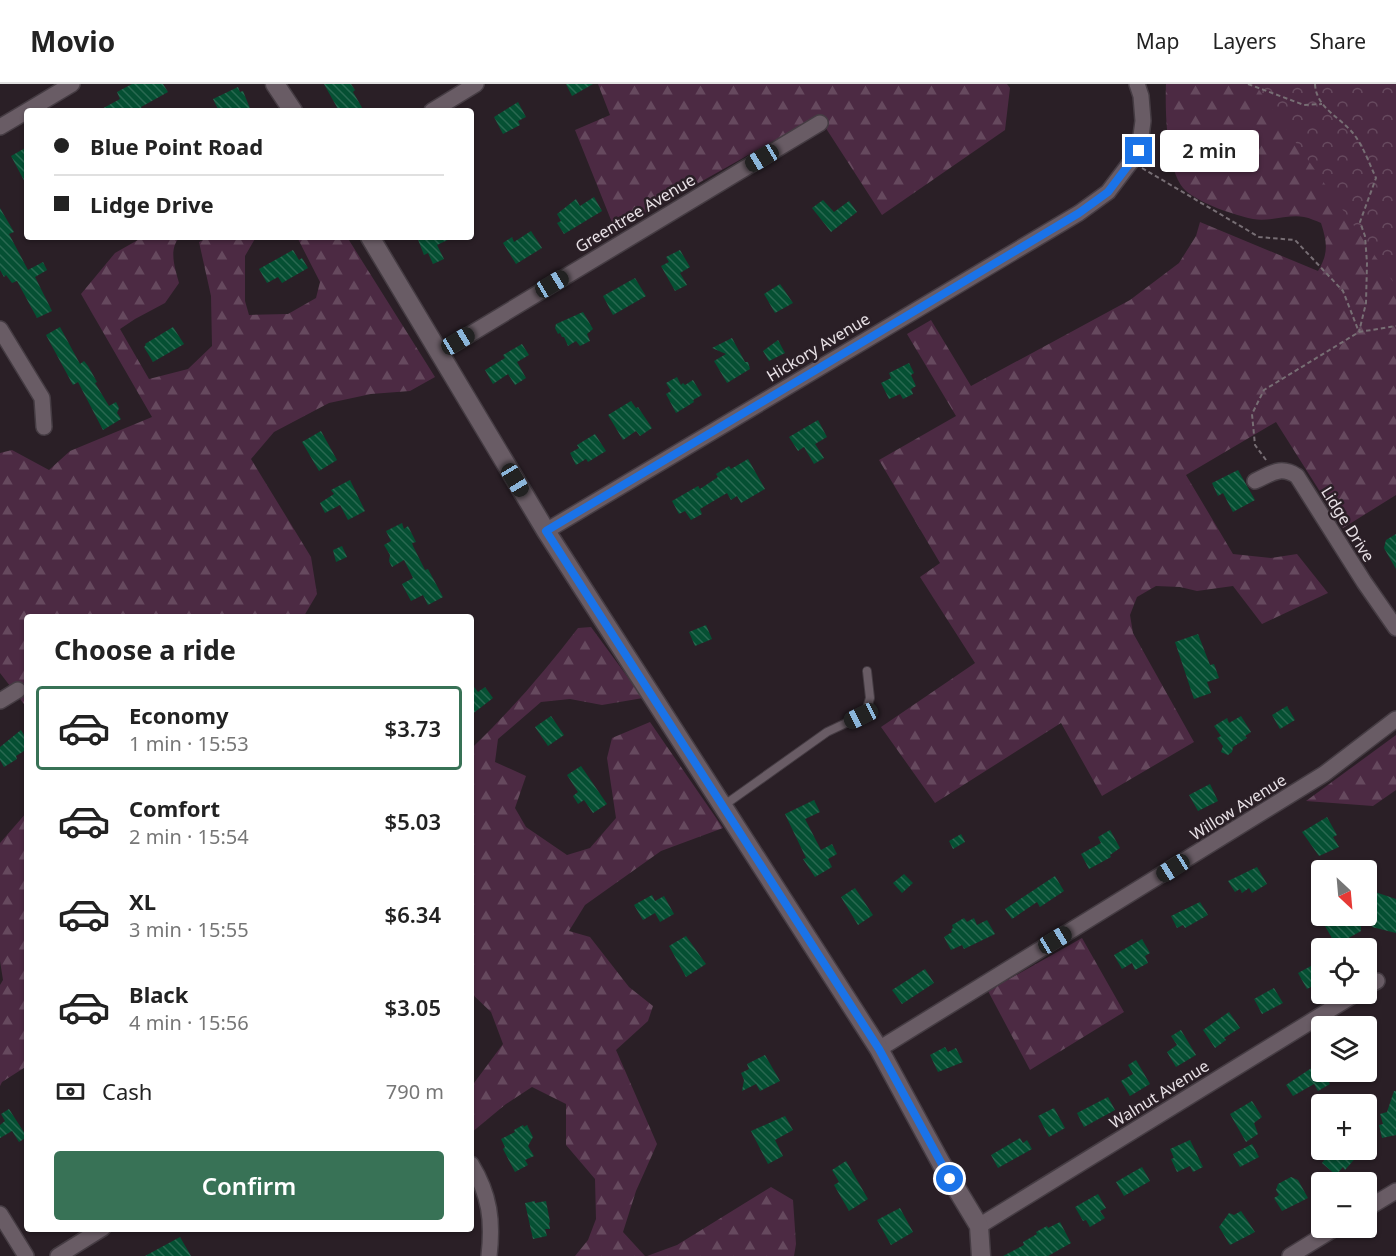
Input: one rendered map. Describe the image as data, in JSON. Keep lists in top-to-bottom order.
{
  "streets": {
    "street": [
      "Greentree Avenue",
      "Hickory Avenue",
      "Lidge Drive",
      "Willow Avenue",
      "Walnut Avenue"
    ]
  },
  "north": "bottom right",
  "page": {
    "header": "Movio",
    "nav": ["Map", "Layers", "Share"],
    "banner": ["Blue Point Road", "Lidge Drive"],
    "bubble": "2 min",
    "heading": "Choose a ride",
    "list": [
      {
        "name": "Economy",
        "note": "1 min · 15:53",
        "value": "$3.73"
      },
      {
        "name": "Comfort",
        "note": "2 min · 15:54",
        "value": "$5.03"
      },
      {
        "name": "XL",
        "note": "3 min · 15:55",
        "value": "$6.34"
      },
      {
        "name": "Black",
        "note": "4 min · 15:56",
        "value": "$3.05"
      }
    ],
    "map_buttons": ["+", "−"],
    "pay": ["Cash", "790 m"],
    "buttons": "Confirm"
  }
}
